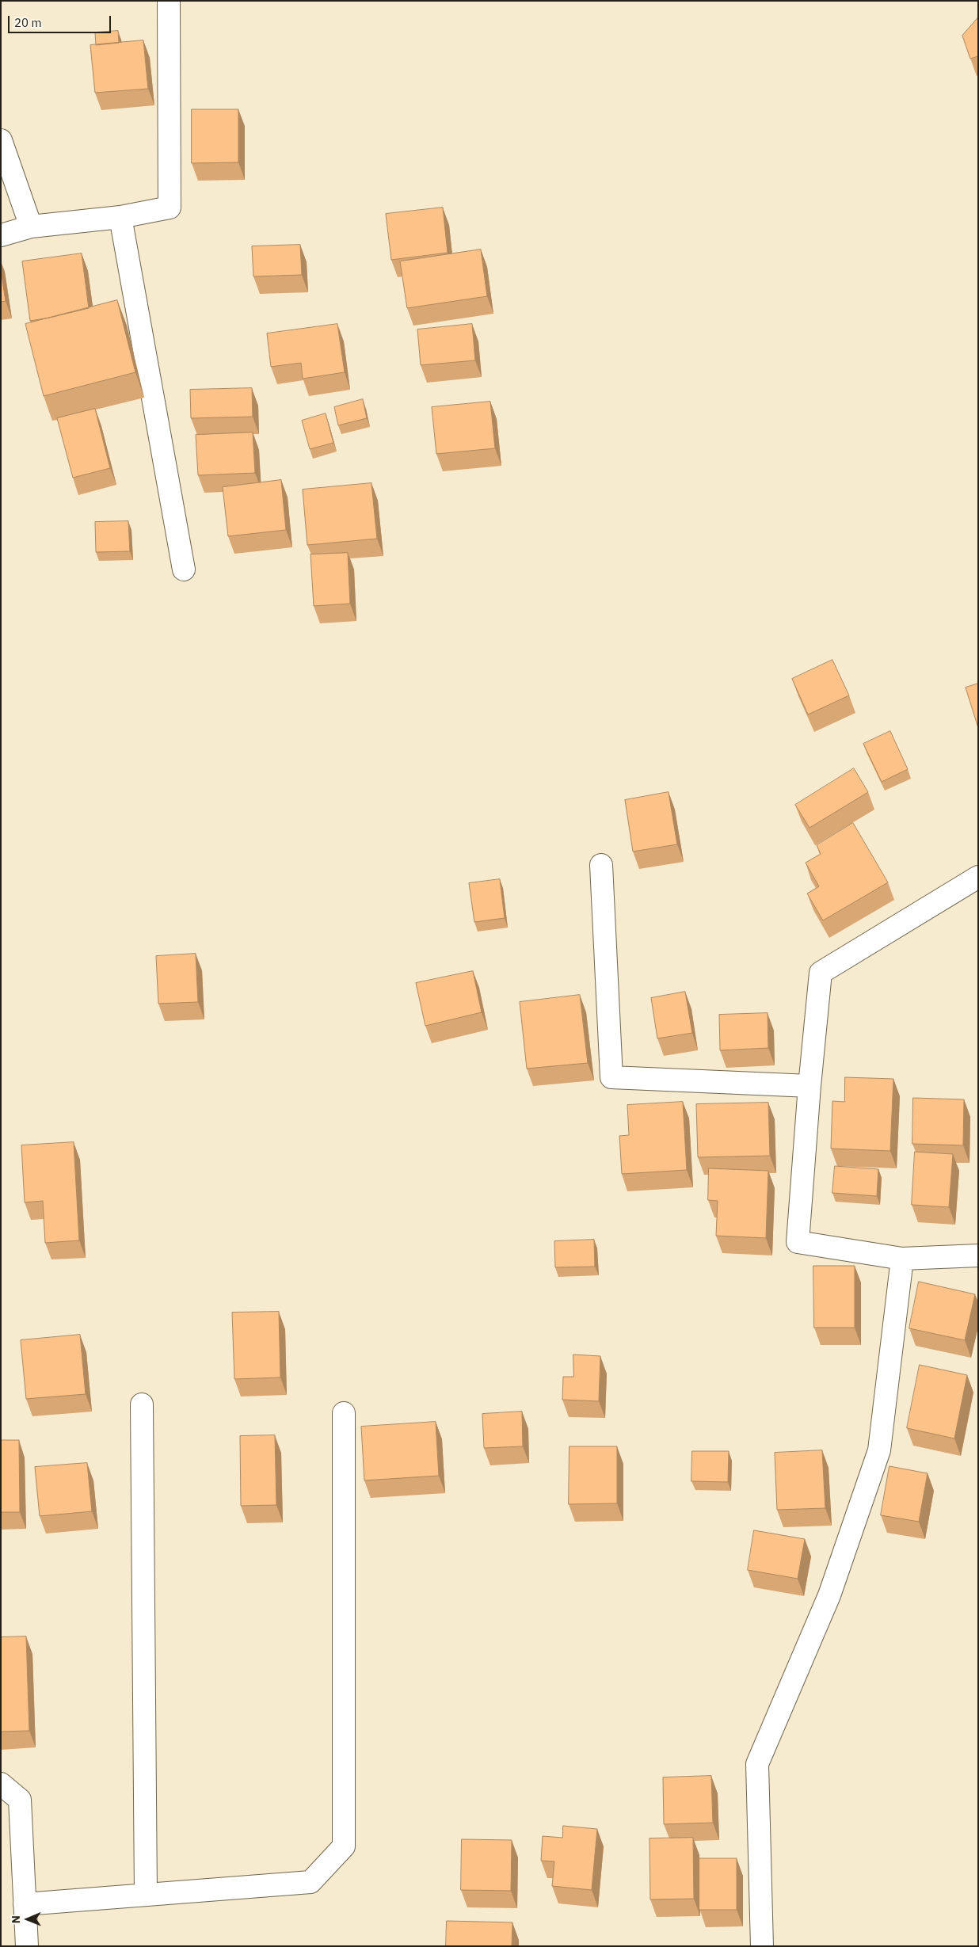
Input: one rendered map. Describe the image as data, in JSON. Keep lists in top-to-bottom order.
{
  "scale_bar": "20 m",
  "north": "left"
}
